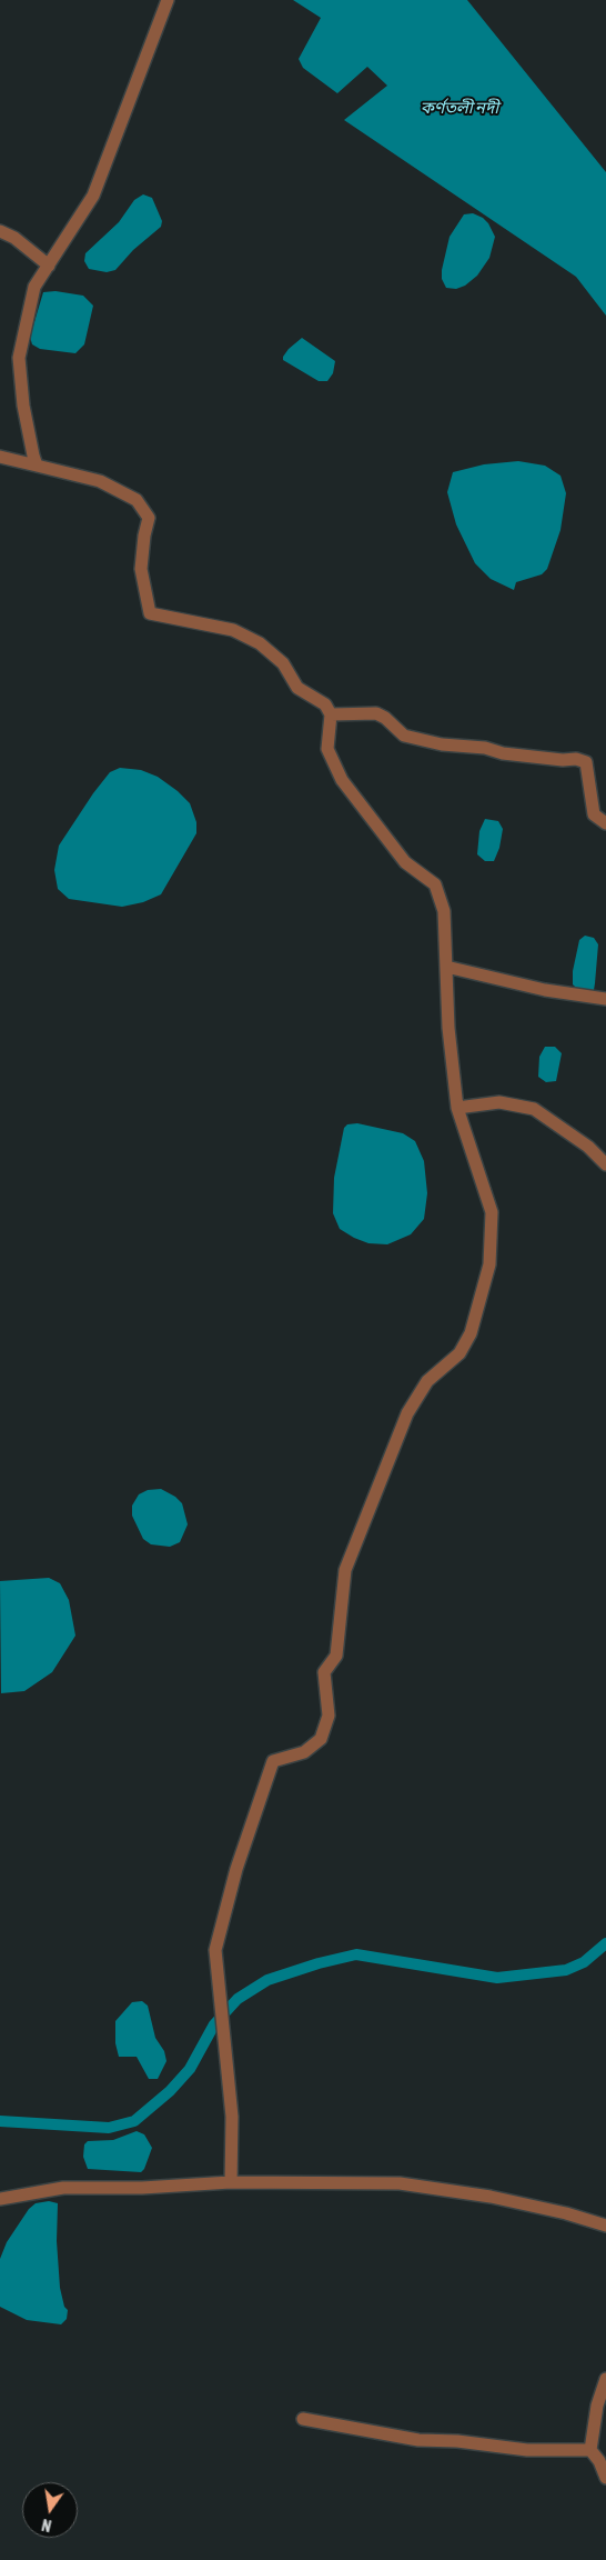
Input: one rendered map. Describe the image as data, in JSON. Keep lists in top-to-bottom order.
{
  "water": ["কর্ণতলী নদী"],
  "north": "bottom"
}
